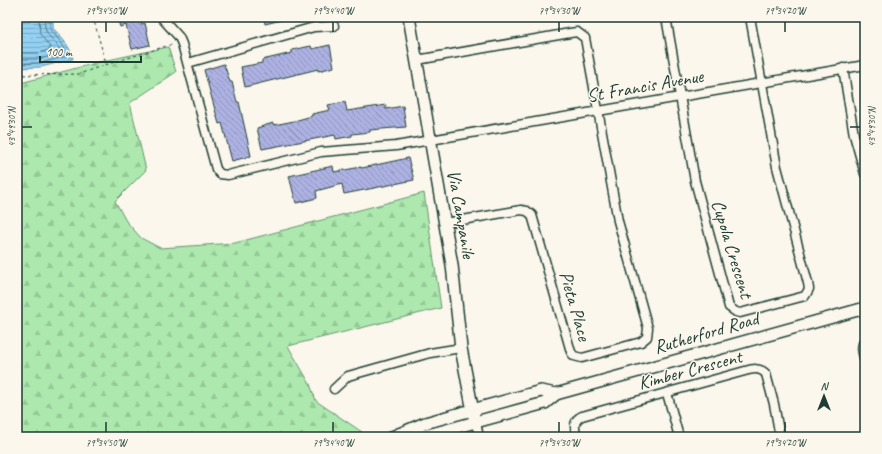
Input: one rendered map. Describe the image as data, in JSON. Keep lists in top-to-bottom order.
{
  "streets": {
    "main road": ["Via Campanile", "Rutherford Road"],
    "street": [
      "St Francis Avenue",
      "Cupola Crescent",
      "Pieta Place",
      "Kimber Crescent"
    ]
  },
  "crossings": [
    ["St Francis Avenue", "Via Campanile"],
    ["St Francis Avenue", "Cupola Crescent"],
    ["St Francis Avenue", "Pieta Place"],
    ["Via Campanile", "Pieta Place"],
    ["Via Campanile", "Rutherford Road"]
  ],
  "scale_bar": "100 m",
  "north": "top",
  "coordinates": [
    "79°34'50\"W",
    "79°34'40\"W",
    "79°34'30\"W",
    "79°34'20\"W",
    "43°49'30\"N"
  ]
}
